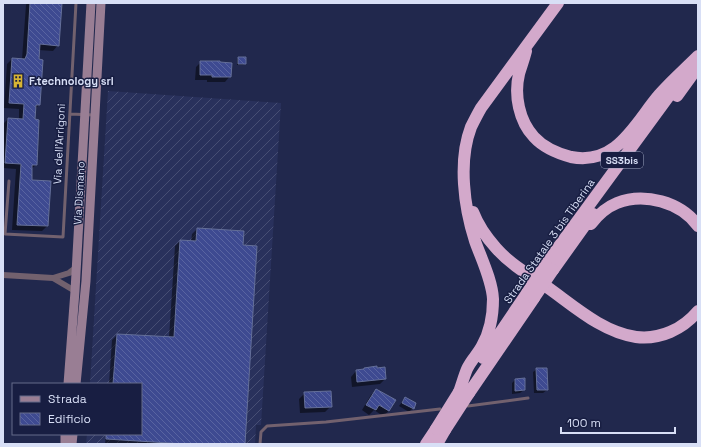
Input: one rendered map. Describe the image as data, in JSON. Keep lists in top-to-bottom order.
{
  "streets": {
    "highway": ["SS3bis", "Strada Statale 3 bis Tiberina"],
    "main road": ["Via Dismano"],
    "lane": ["Via dell'Arrigoni"]
  },
  "places": {
    "building": ["F.technology srl"]
  },
  "legend": ["Strada", "Edificio"],
  "scale_bar": "100 m"
}
